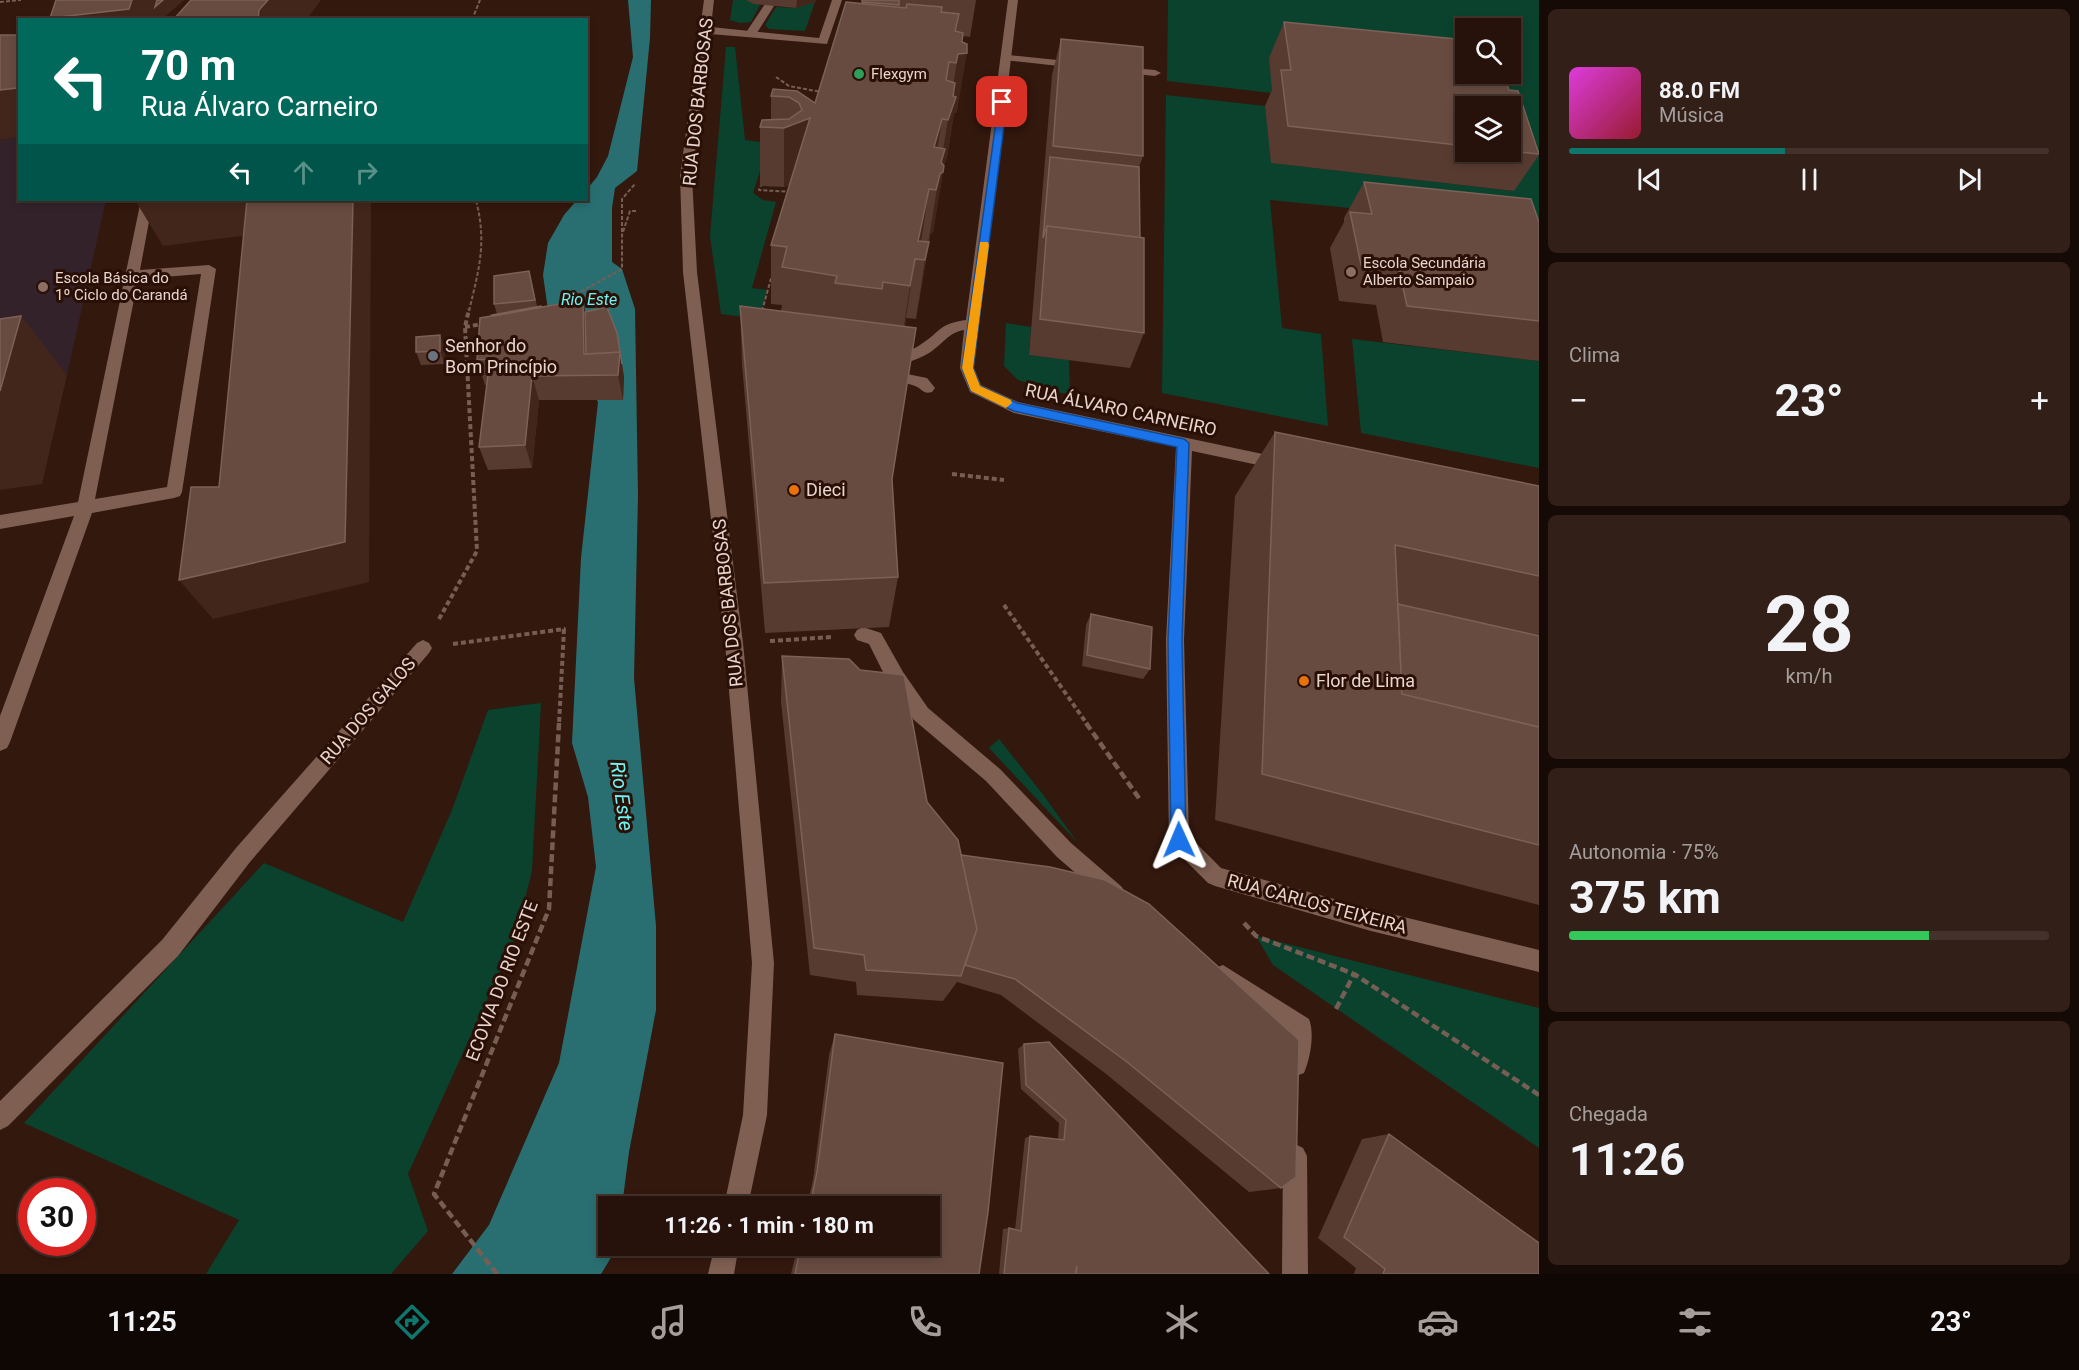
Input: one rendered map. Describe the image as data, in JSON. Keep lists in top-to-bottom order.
{
  "streets": {
    "street": [
      "RUA DOS BARBOSAS",
      "RUA ÁLVARO CARNEIRO",
      "RUA DOS GALOS",
      "RUA CARLOS TEIXEIRA"
    ],
    "path": ["ECOVIA DO RIO ESTE"]
  },
  "crossings": [
    ["RUA ÁLVARO CARNEIRO", "RUA CARLOS TEIXEIRA"],
    ["RUA DOS GALOS", "ECOVIA DO RIO ESTE"]
  ],
  "water": ["Rio Este"],
  "places": [
    "Flexgym",
    "Escola Secundária Alberto Sampaio",
    "Escola Básica do 1º Ciclo do Carandá",
    "Senhor do Bom Princípio",
    "Dieci",
    "Flor de Lima"
  ],
  "page": {
    "turn": ["70 m", "Rua Álvaro Carneiro"],
    "song": ["88.0 FM", "Música"],
    "tile": [
      "Clima",
      ["28", "km/h"],
      ["Autonomia · 75%", "375 km"],
      ["Chegada", "11:26"]
    ],
    "heat": ["−", "23°", "+"],
    "limit": "30",
    "trip": "11:26 · 1 min · 180 m",
    "tabs": ["11:25", "23°"]
  }
}
